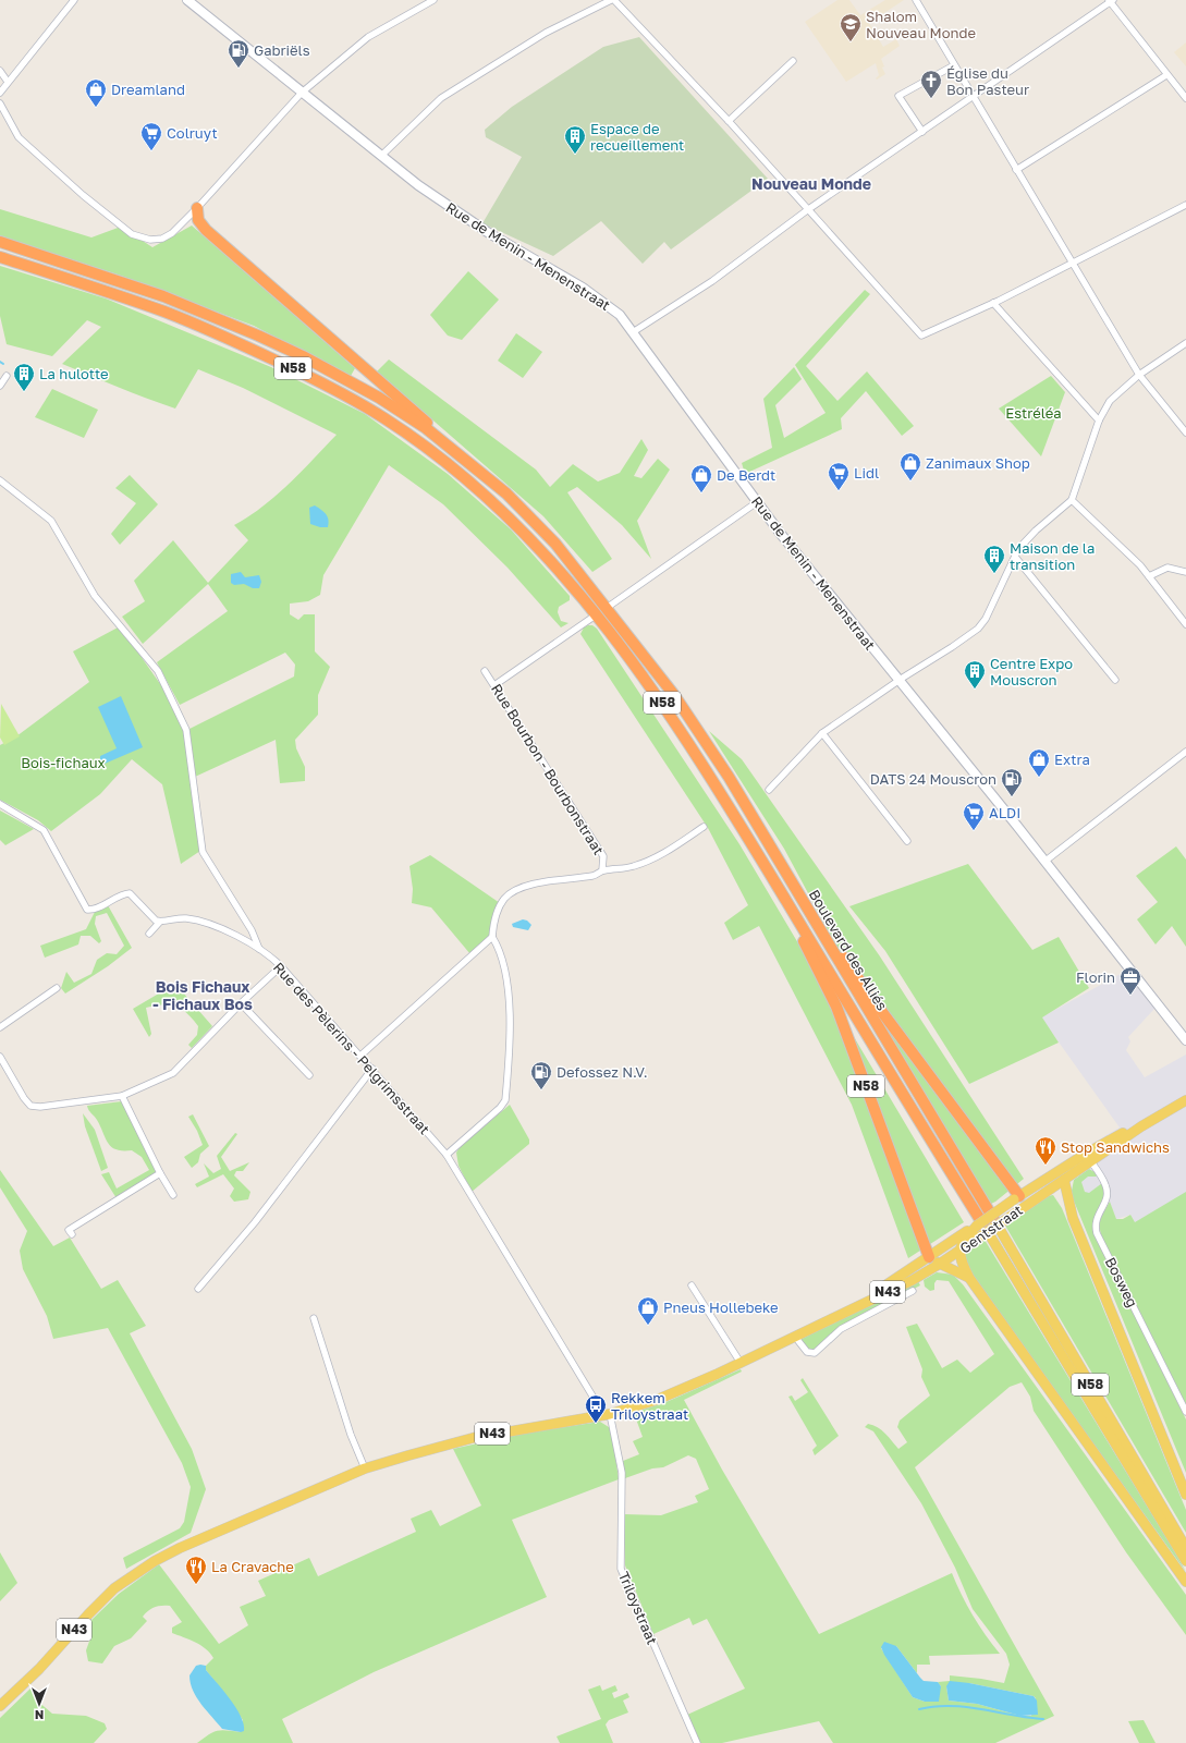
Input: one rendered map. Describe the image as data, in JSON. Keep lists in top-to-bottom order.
{
  "streets": {
    "highway": ["N58", "Boulevard des Alliés"],
    "main road": ["Gentstraat", "N43"],
    "street": [
      "Rue de Menin - Menenstraat",
      "Rue Bourbon - Bourbonstraat",
      "Rue des Pèlerins - Pelgrimsstraat",
      "Bosweg",
      "Triloystraat"
    ]
  },
  "crossings": [
    ["N58", "Boulevard des Alliés"],
    ["N58", "Gentstraat"],
    ["N58", "N43"],
    ["Boulevard des Alliés", "N43"],
    ["Rue des Pèlerins - Pelgrimsstraat", "N43"],
    ["Rue des Pèlerins - Pelgrimsstraat", "Triloystraat"],
    ["Gentstraat", "Bosweg"],
    ["Gentstraat", "N43"],
    ["Bosweg", "N43"],
    ["N43", "Triloystraat"]
  ],
  "districts": ["Nouveau Monde", "Bois Fichaux - Fichaux Bos"],
  "parks": ["Estréléa", "Bois-fichaux"],
  "places": {
    "school or university": ["Shalom Nouveau Monde"],
    "fuel station": ["Gabriëls", "DATS 24 Mouscron", "Defossez N.V."],
    "church": ["Église du Bon Pasteur"],
    "shop": [
      "Dreamland",
      "Zanimaux Shop",
      "De Berdt",
      "Extra",
      "Pneus Hollebeke"
    ],
    "supermarket": ["Colruyt", "Lidl", "ALDI"],
    "building": [
      "Espace de recueillement",
      "La hulotte",
      "Maison de la transition",
      "Centre Expo Mouscron"
    ],
    "office": ["Florin"],
    "restaurant": ["Stop Sandwichs", "La Cravache"],
    "bus stop": ["Rekkem Triloystraat"]
  },
  "north": "bottom"
}
